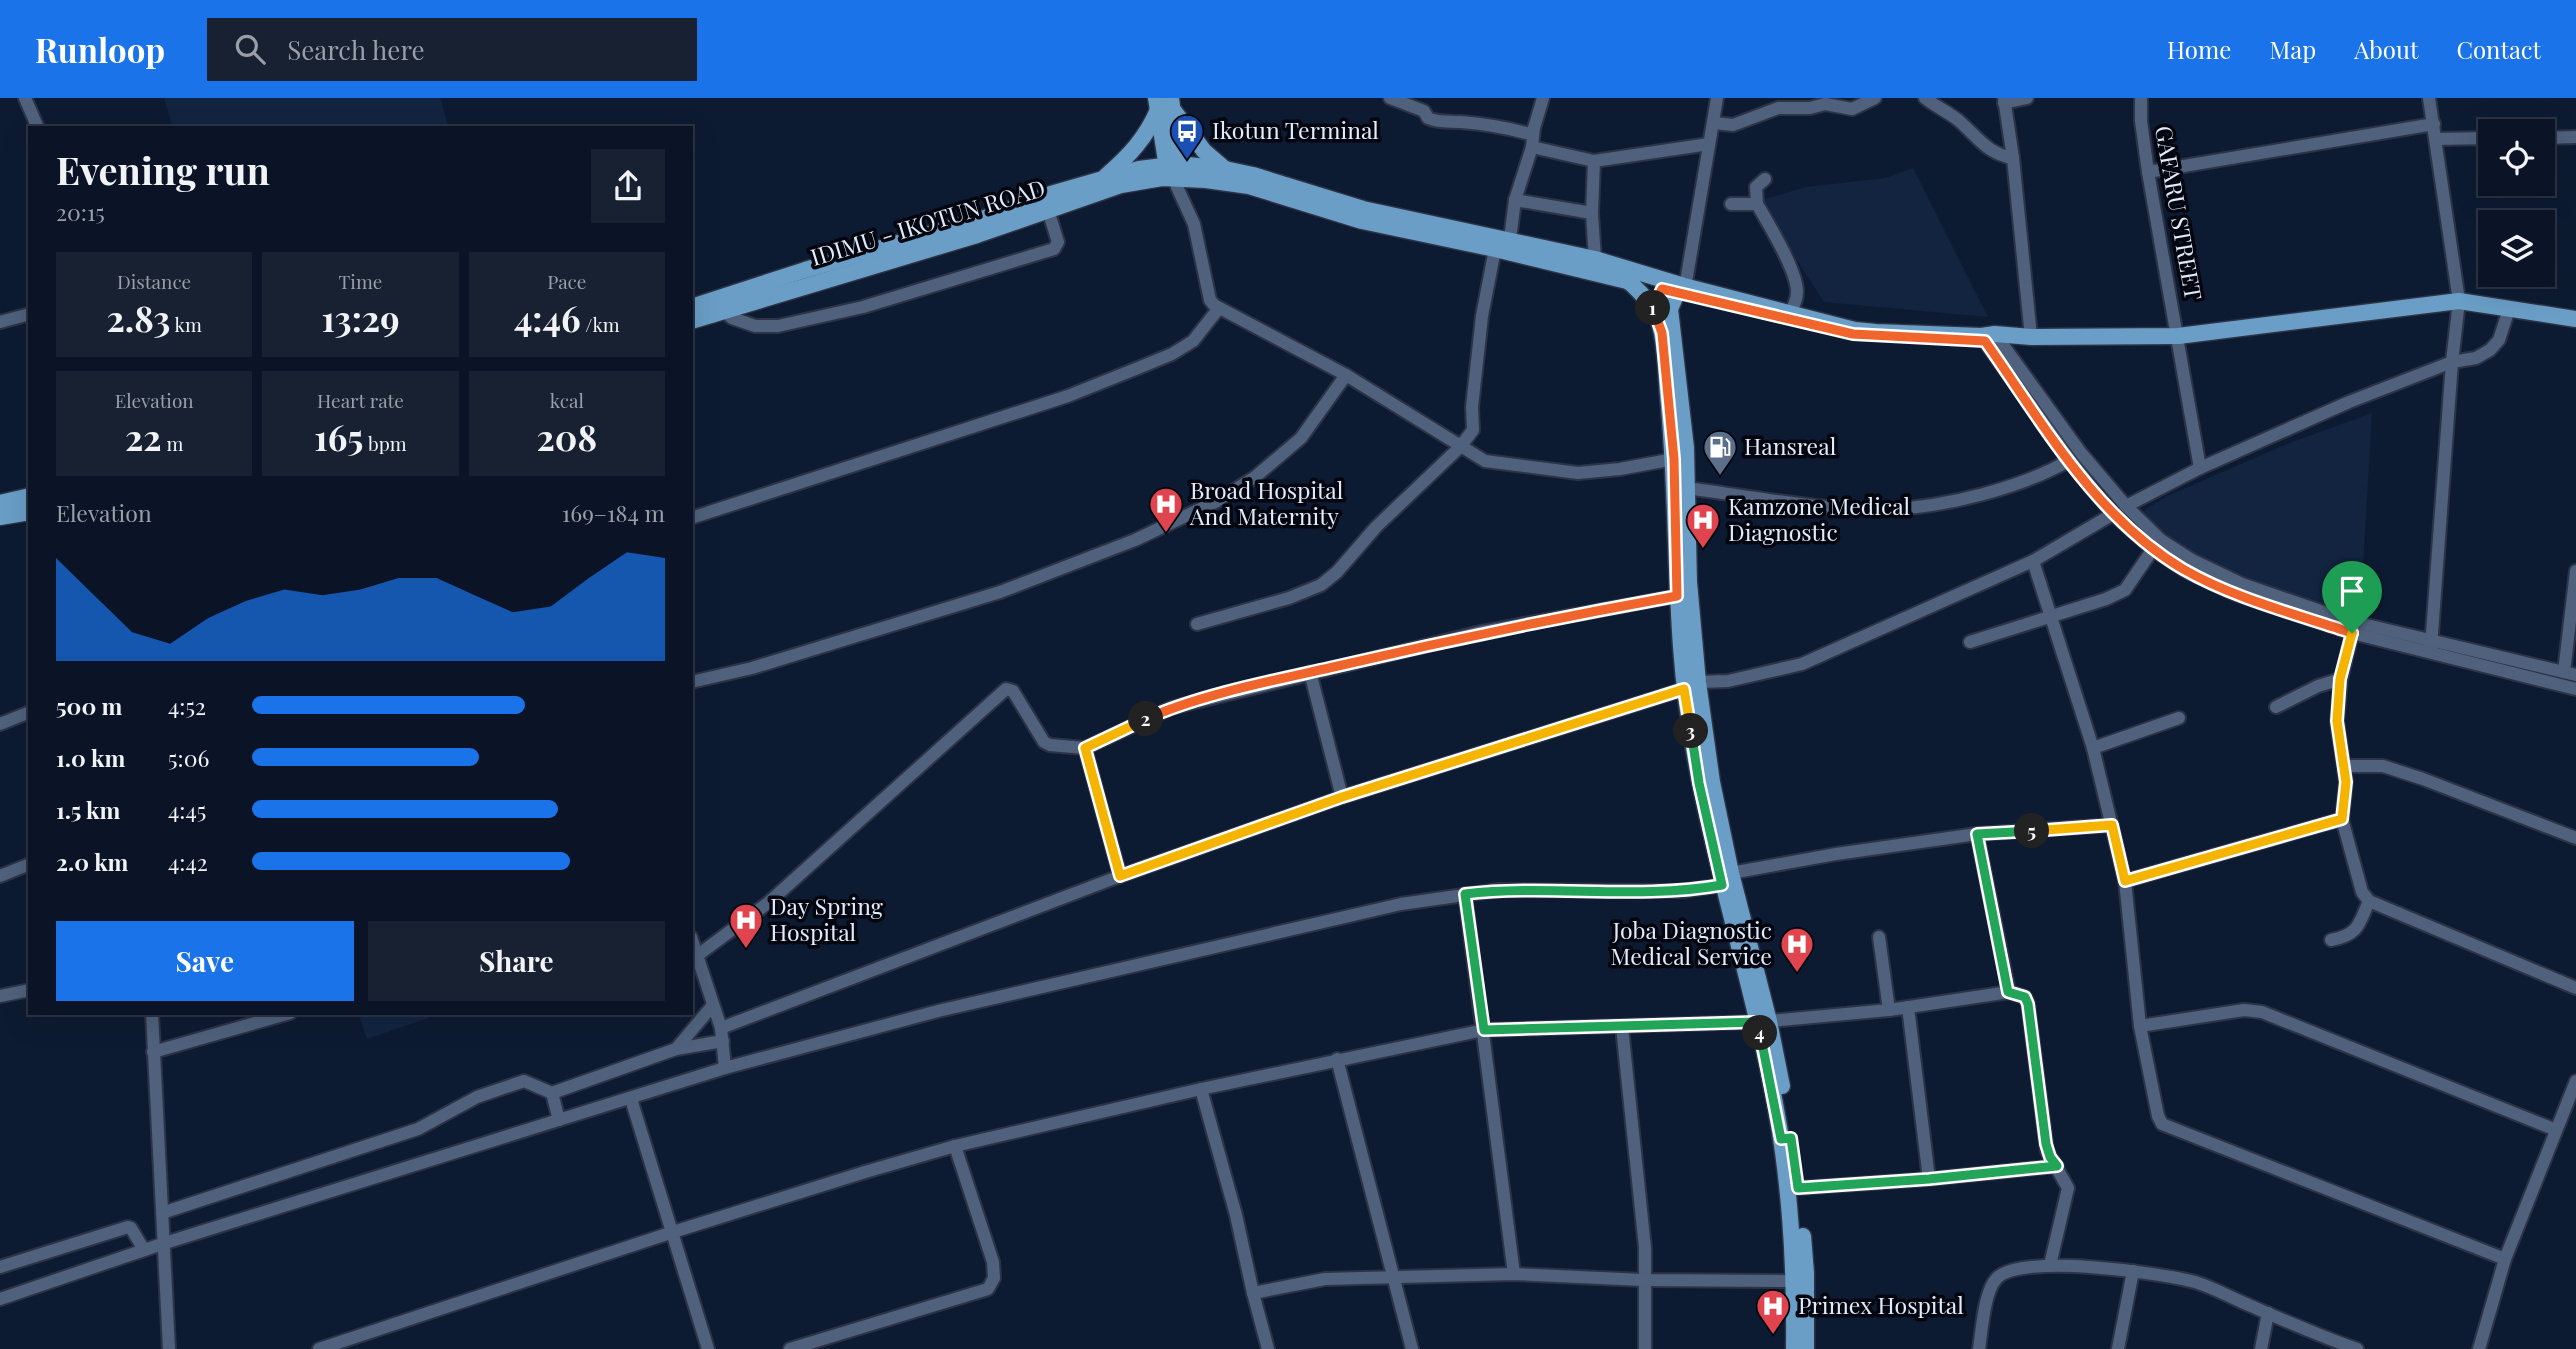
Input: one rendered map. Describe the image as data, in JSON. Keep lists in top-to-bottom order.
{
  "streets": {
    "main road": ["IDIMU - IKOTUN ROAD"],
    "street": ["GAFARU STREET"]
  },
  "places": {
    "bus stop": ["Ikotun Terminal"],
    "fuel station": ["Hansreal"],
    "hospital": [
      "Broad Hospital And Maternity",
      "Kamzone Medical Diagnostic",
      "Day Spring Hospital",
      "Joba Diagnostic Medical Service",
      "Primex Hospital"
    ]
  },
  "page": {
    "header": "Runloop",
    "search": "Search here",
    "nav": [
      "Home",
      "Map",
      "About",
      "Contact"
    ],
    "heading": ["Evening run", "20:15"],
    "stats": [
      ["Distance", "2.83 km"],
      ["Time", "13:29"],
      ["Pace", "4:46 /km"],
      ["Elevation", "22 m"],
      ["Heart rate", "165 bpm"],
      ["kcal", "208"]
    ],
    "pins": [
      "1",
      "2",
      "3",
      "5",
      "4"
    ],
    "chart": ["Elevation", "169–184 m"],
    "list": [
      {
        "name": "500 m",
        "note": "4:52"
      },
      {
        "name": "1.0 km",
        "note": "5:06"
      },
      {
        "name": "1.5 km",
        "note": "4:45"
      },
      {
        "name": "2.0 km",
        "note": "4:42"
      }
    ],
    "buttons": ["Save", "Share"]
  }
}
